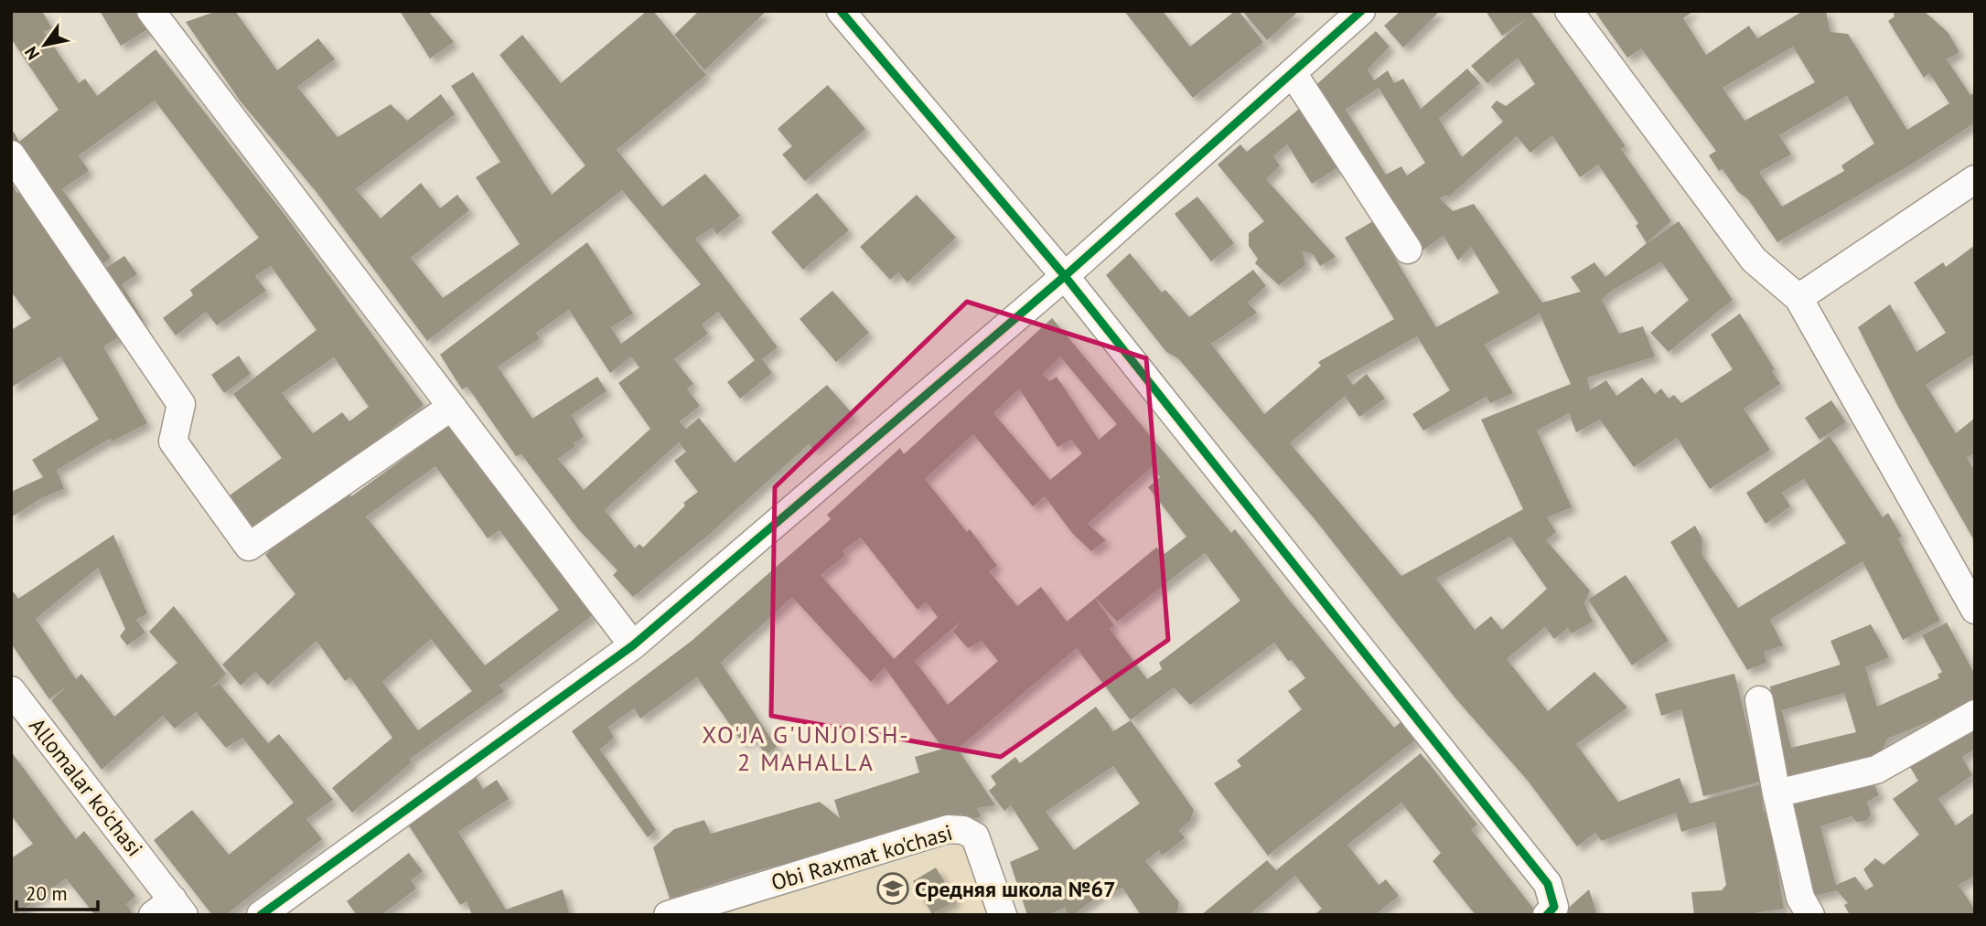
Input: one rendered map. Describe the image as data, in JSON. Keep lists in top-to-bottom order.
{
  "streets": {
    "street": ["Allomalar ko'chasi", "Obi Raxmat ko'chasi"]
  },
  "districts": ["XO'JA G'UNJOISH- 2 MAHALLA"],
  "places": {
    "school or university": ["Средняя школа №67"]
  },
  "scale_bar": "20 m",
  "north": "bottom left"
}
